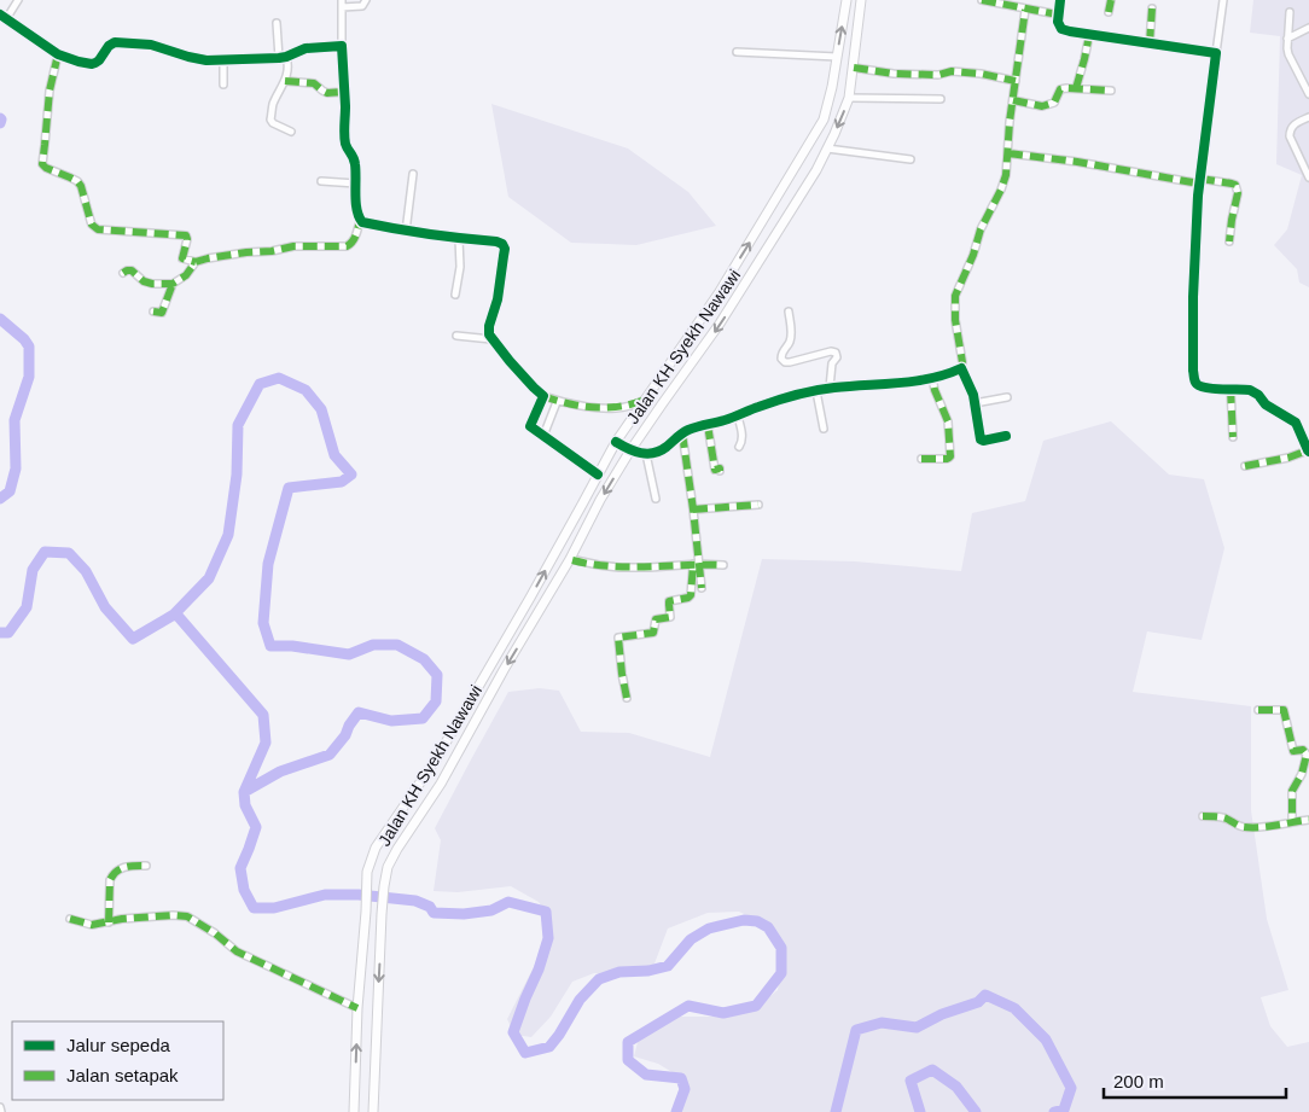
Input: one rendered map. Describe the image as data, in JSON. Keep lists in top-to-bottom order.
{
  "streets": {
    "main road": ["Jalan KH Syekh Nawawi"]
  },
  "legend": ["Jalur sepeda", "Jalan setapak"],
  "scale_bar": "200 m"
}
